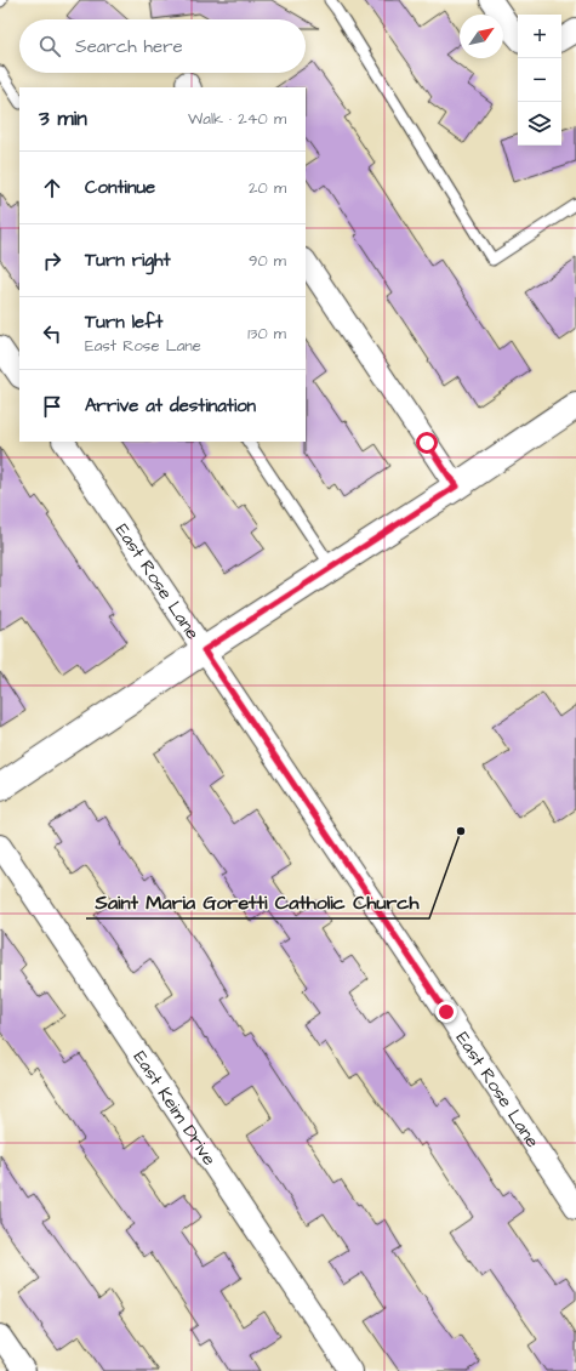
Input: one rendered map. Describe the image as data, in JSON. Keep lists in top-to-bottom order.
{
  "streets": {
    "street": ["East Rose Lane", "East Keim Drive"]
  },
  "places": ["Saint Maria Goretti Catholic Church"],
  "north": "top right",
  "page": {
    "map_buttons": ["+", "−"],
    "search": "Search here",
    "heading": ["3 min", "Walk · 240 m"],
    "list": [
      ["Continue", "20 m"],
      ["Turn right", "90 m"],
      ["Turn left", "East Rose Lane", "130 m"],
      "Arrive at destination"
    ]
  }
}
